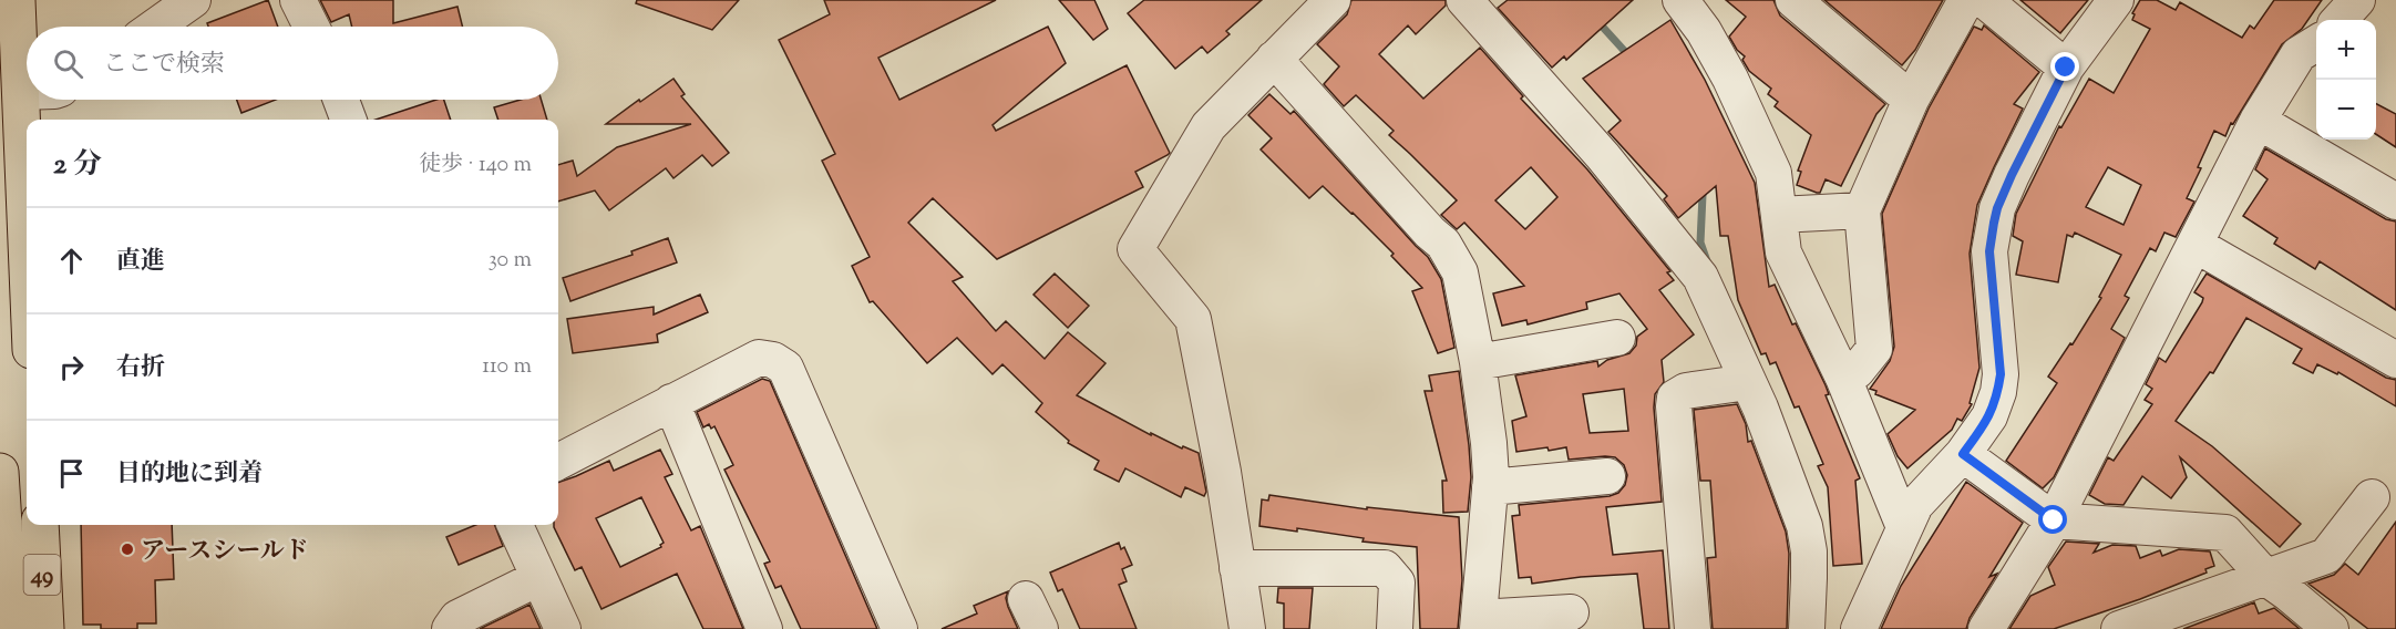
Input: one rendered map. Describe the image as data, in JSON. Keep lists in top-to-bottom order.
{
  "streets": {
    "highway": ["49"]
  },
  "places": ["アースシールド"],
  "page": {
    "map_buttons": ["+", "−"],
    "search": "ここで検索",
    "heading": ["2 分", "徒歩 · 140 m"],
    "list": [
      ["直進", "30 m"],
      ["右折", "110 m"],
      "目的地に到着"
    ]
  }
}
